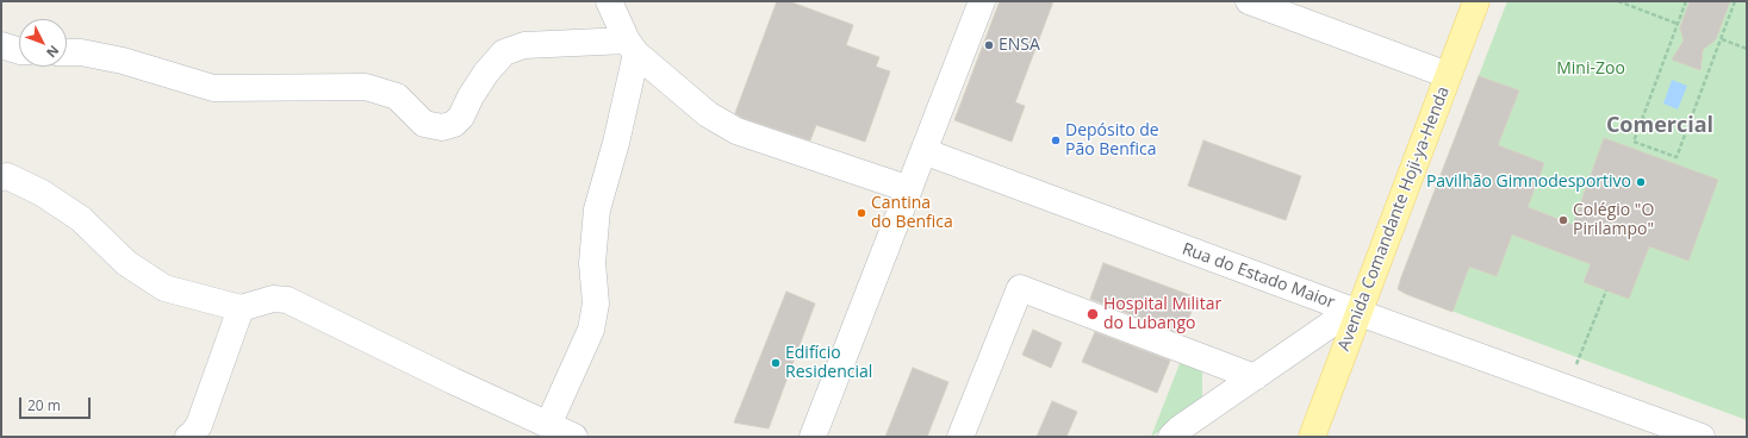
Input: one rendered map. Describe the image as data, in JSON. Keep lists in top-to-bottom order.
{
  "streets": {
    "main road": ["Avenida Comandante Hoji-ya-Henda"],
    "street": ["Rua do Estado Maior"]
  },
  "crossings": [
    ["Avenida Comandante Hoji-ya-Henda", "Rua do Estado Maior"]
  ],
  "districts": ["Comercial"],
  "parks": ["Mini-Zoo"],
  "places": [
    "ENSA",
    "Depósito de Pão Benfica",
    "Pavilhão Gimnodesportivo",
    "Cantina do Benfica",
    "Colégio \"O Pirilampo\"",
    "Hospital Militar do Lubango",
    "Edifício Residencial"
  ],
  "scale_bar": "20 m",
  "north": "bottom right"
}
